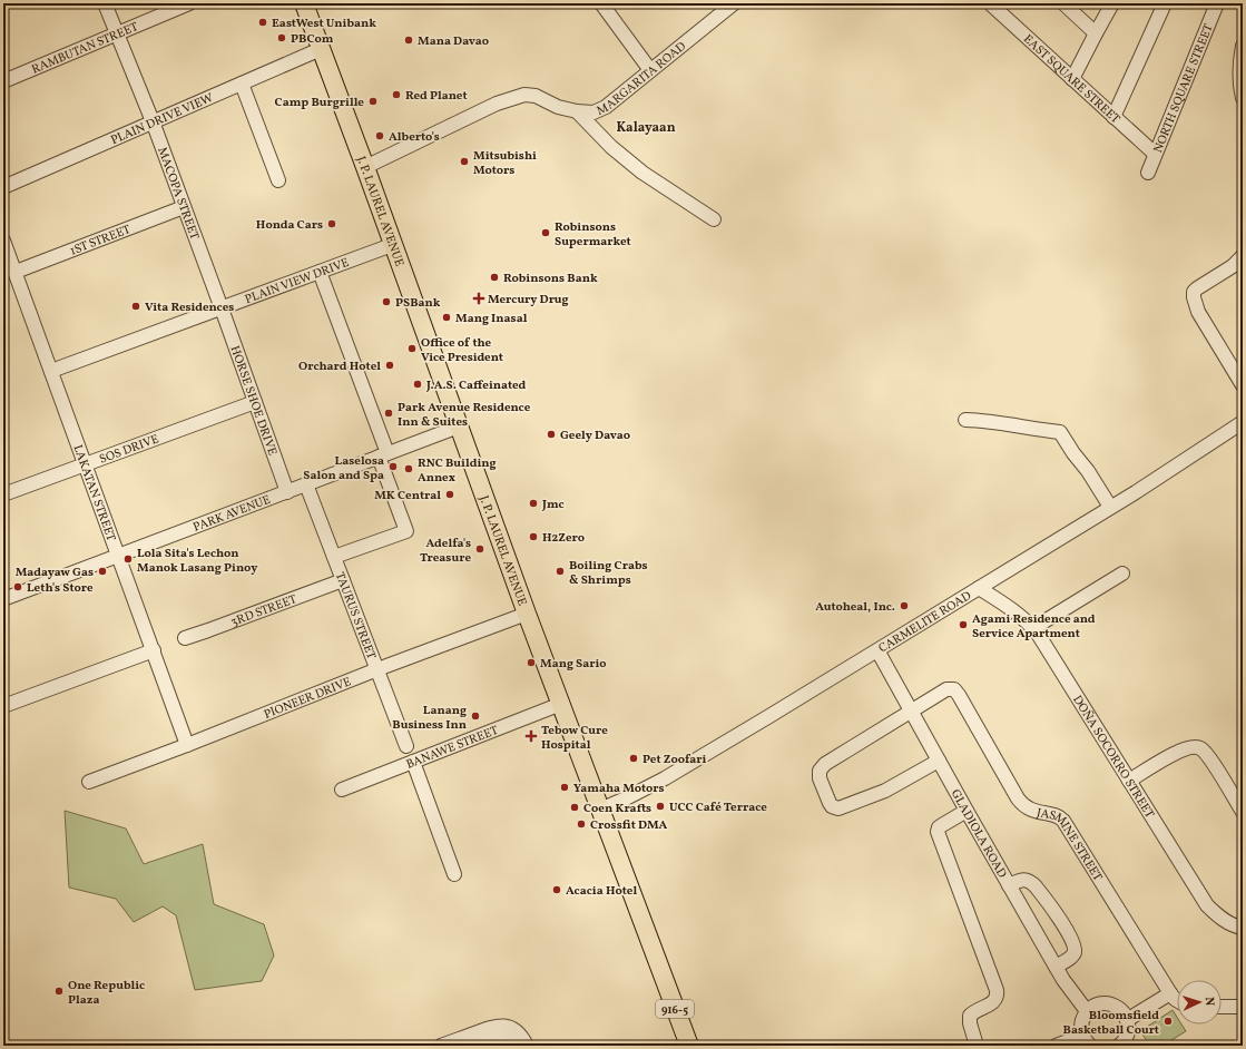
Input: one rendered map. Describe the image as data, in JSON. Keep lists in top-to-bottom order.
{
  "streets": {
    "main road": ["J. P. LAUREL AVENUE", "916-5"],
    "street": [
      "RAMBUTAN STREET",
      "MARGARITA ROAD",
      "EAST SQUARE STREET",
      "NORTH SQUARE STREET",
      "PLAIN DRIVE VIEW",
      "MACOPA STREET",
      "1ST STREET",
      "PLAIN VIEW DRIVE",
      "HORSE SHOE DRIVE",
      "SOS DRIVE",
      "LAKATAN STREET",
      "PARK AVENUE",
      "3RD STREET",
      "TAURUS STREET",
      "CARMELITE ROAD",
      "PIONEER DRIVE",
      "BANAWE STREET",
      "DOÑA SOCORRO STREET",
      "GLADIOLA ROAD",
      "JASMINE STREET"
    ]
  },
  "crossings": [
    ["RAMBUTAN STREET", "MACOPA STREET"],
    ["MARGARITA ROAD", "J. P. LAUREL AVENUE"],
    ["EAST SQUARE STREET", "NORTH SQUARE STREET"],
    ["PLAIN DRIVE VIEW", "MACOPA STREET"],
    ["PLAIN DRIVE VIEW", "J. P. LAUREL AVENUE"],
    ["MACOPA STREET", "1ST STREET"],
    ["MACOPA STREET", "PLAIN VIEW DRIVE"],
    ["MACOPA STREET", "HORSE SHOE DRIVE"],
    ["J. P. LAUREL AVENUE", "PLAIN VIEW DRIVE"],
    ["J. P. LAUREL AVENUE", "PARK AVENUE"],
    ["J. P. LAUREL AVENUE", "CARMELITE ROAD"],
    ["J. P. LAUREL AVENUE", "PIONEER DRIVE"],
    ["J. P. LAUREL AVENUE", "BANAWE STREET"],
    ["1ST STREET", "LAKATAN STREET"],
    ["PLAIN VIEW DRIVE", "HORSE SHOE DRIVE"],
    ["PLAIN VIEW DRIVE", "LAKATAN STREET"],
    ["HORSE SHOE DRIVE", "SOS DRIVE"],
    ["HORSE SHOE DRIVE", "PARK AVENUE"],
    ["SOS DRIVE", "LAKATAN STREET"],
    ["LAKATAN STREET", "PARK AVENUE"],
    ["LAKATAN STREET", "PIONEER DRIVE"],
    ["PARK AVENUE", "TAURUS STREET"],
    ["3RD STREET", "TAURUS STREET"],
    ["TAURUS STREET", "PIONEER DRIVE"],
    ["CARMELITE ROAD", "DOÑA SOCORRO STREET"],
    ["CARMELITE ROAD", "GLADIOLA ROAD"],
    ["GLADIOLA ROAD", "JASMINE STREET"]
  ],
  "districts": ["Kalayaan"],
  "places": {
    "other": [
      "EastWest Unibank",
      "PBCom",
      "Mana Davao",
      "Red Planet",
      "Camp Burgrille",
      "Alberto's",
      "Mitsubishi Motors",
      "Honda Cars",
      "Robinsons Supermarket",
      "Robinsons Bank",
      "PSBank",
      "Vita Residences",
      "Mang Inasal",
      "Office of the Vice President",
      "Orchard Hotel",
      "J.A.S. Caffeinated",
      "Park Avenue Residence Inn & Suites",
      "Geely Davao",
      "Laselosa Salon and Spa",
      "RNC Building Annex",
      "MK Central",
      "Jmc",
      "H2Zero",
      "Adelfa's Treasure",
      "Lola Sita's Lechon Manok Lasang Pinoy",
      "Madayaw Gas",
      "Boiling Crabs & Shrimps",
      "Leth's Store",
      "Autoheal, Inc.",
      "Agami Residence and Service Apartment",
      "Mang Sario",
      "Lanang Business Inn",
      "Pet Zoofari",
      "Yamaha Motors",
      "UCC Café Terrace",
      "Coen Krafts",
      "Crossfit DMA",
      "Acacia Hotel",
      "One Republic Plaza",
      "Bloomsfield Basketball Court"
    ],
    "health": ["Mercury Drug", "Tebow Cure Hospital"]
  },
  "north": "right"
}
